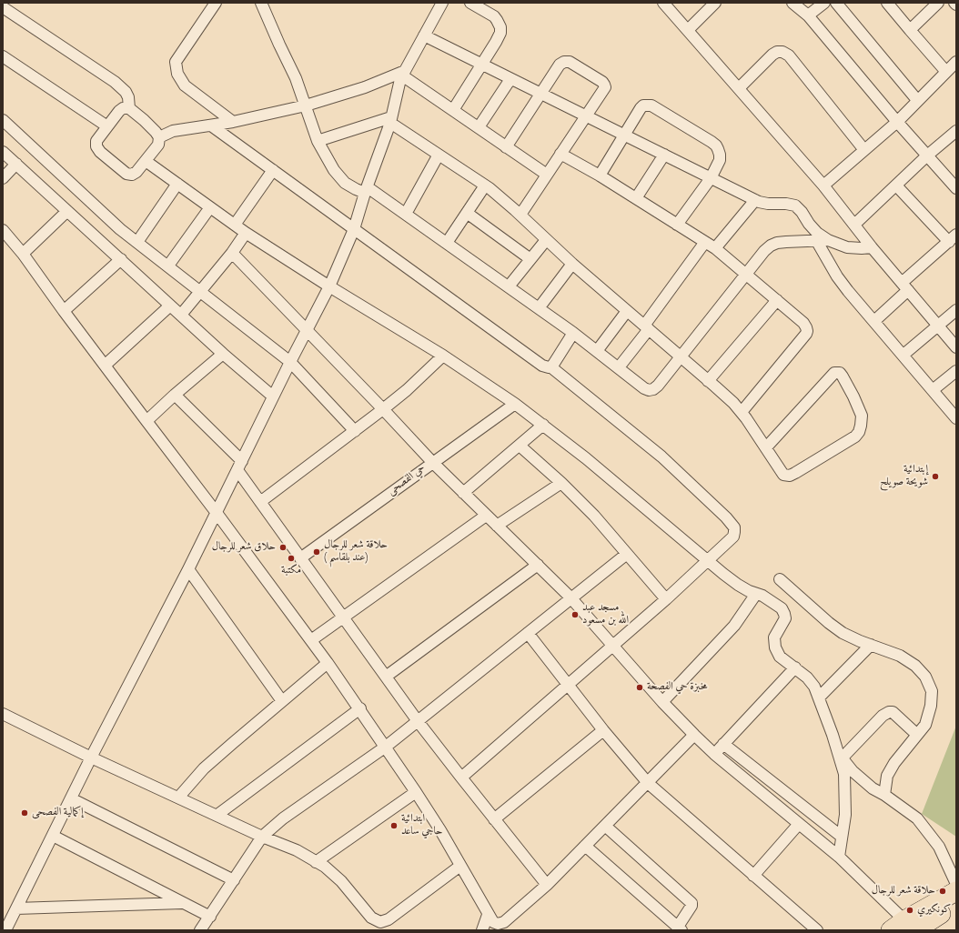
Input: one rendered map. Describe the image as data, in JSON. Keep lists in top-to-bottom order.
{
  "streets": {
    "street": ["حي الفصحى"]
  },
  "places": [
    "إبتدائية شويحة صويلح",
    "حلاق شعر للرجال",
    "حلاقة شعر للرجال ( عند بلقاسم)",
    "مكتبة",
    "مسجد عبد الله بن مسعود",
    "مخبزة حي الفصحة",
    "إكمالية الفصحى",
    "ابتدائية حاجي ساعد",
    "حلاقة شعر للرجال",
    "كونكيري"
  ]
}
